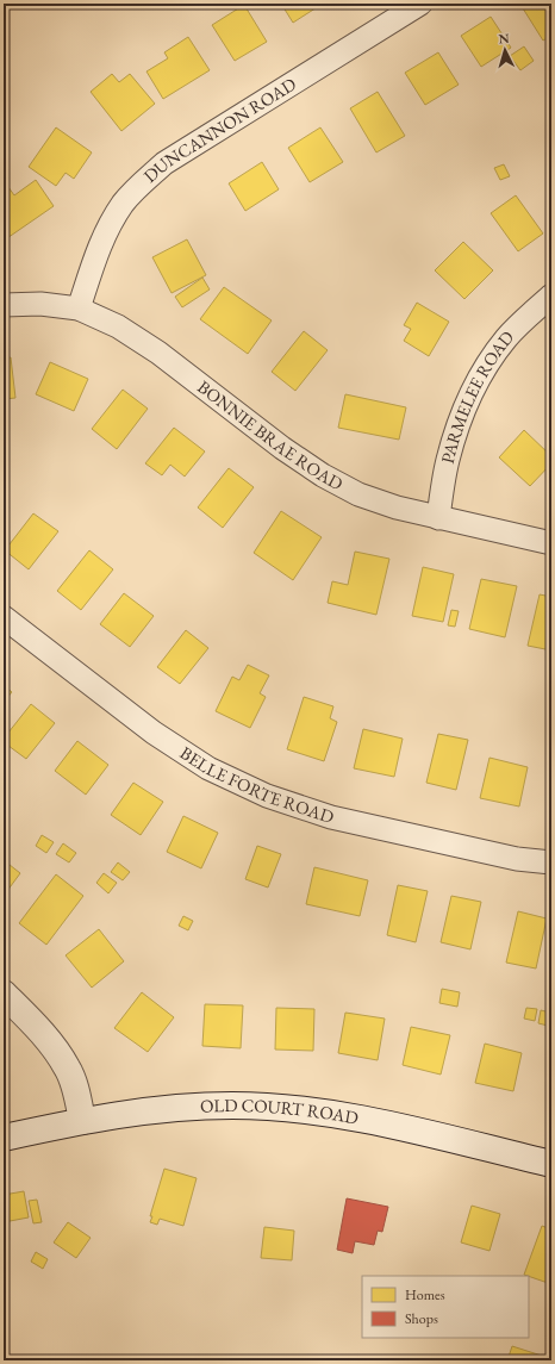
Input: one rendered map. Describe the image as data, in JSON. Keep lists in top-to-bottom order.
{
  "streets": {
    "main road": ["OLD COURT ROAD"],
    "street": [
      "DUNCANNON ROAD",
      "PARMELEE ROAD",
      "BONNIE BRAE ROAD",
      "BELLE FORTE ROAD"
    ]
  },
  "crossings": [
    ["DUNCANNON ROAD", "BONNIE BRAE ROAD"],
    ["PARMELEE ROAD", "BONNIE BRAE ROAD"]
  ],
  "legend": ["Homes", "Shops"],
  "north": "top"
}
